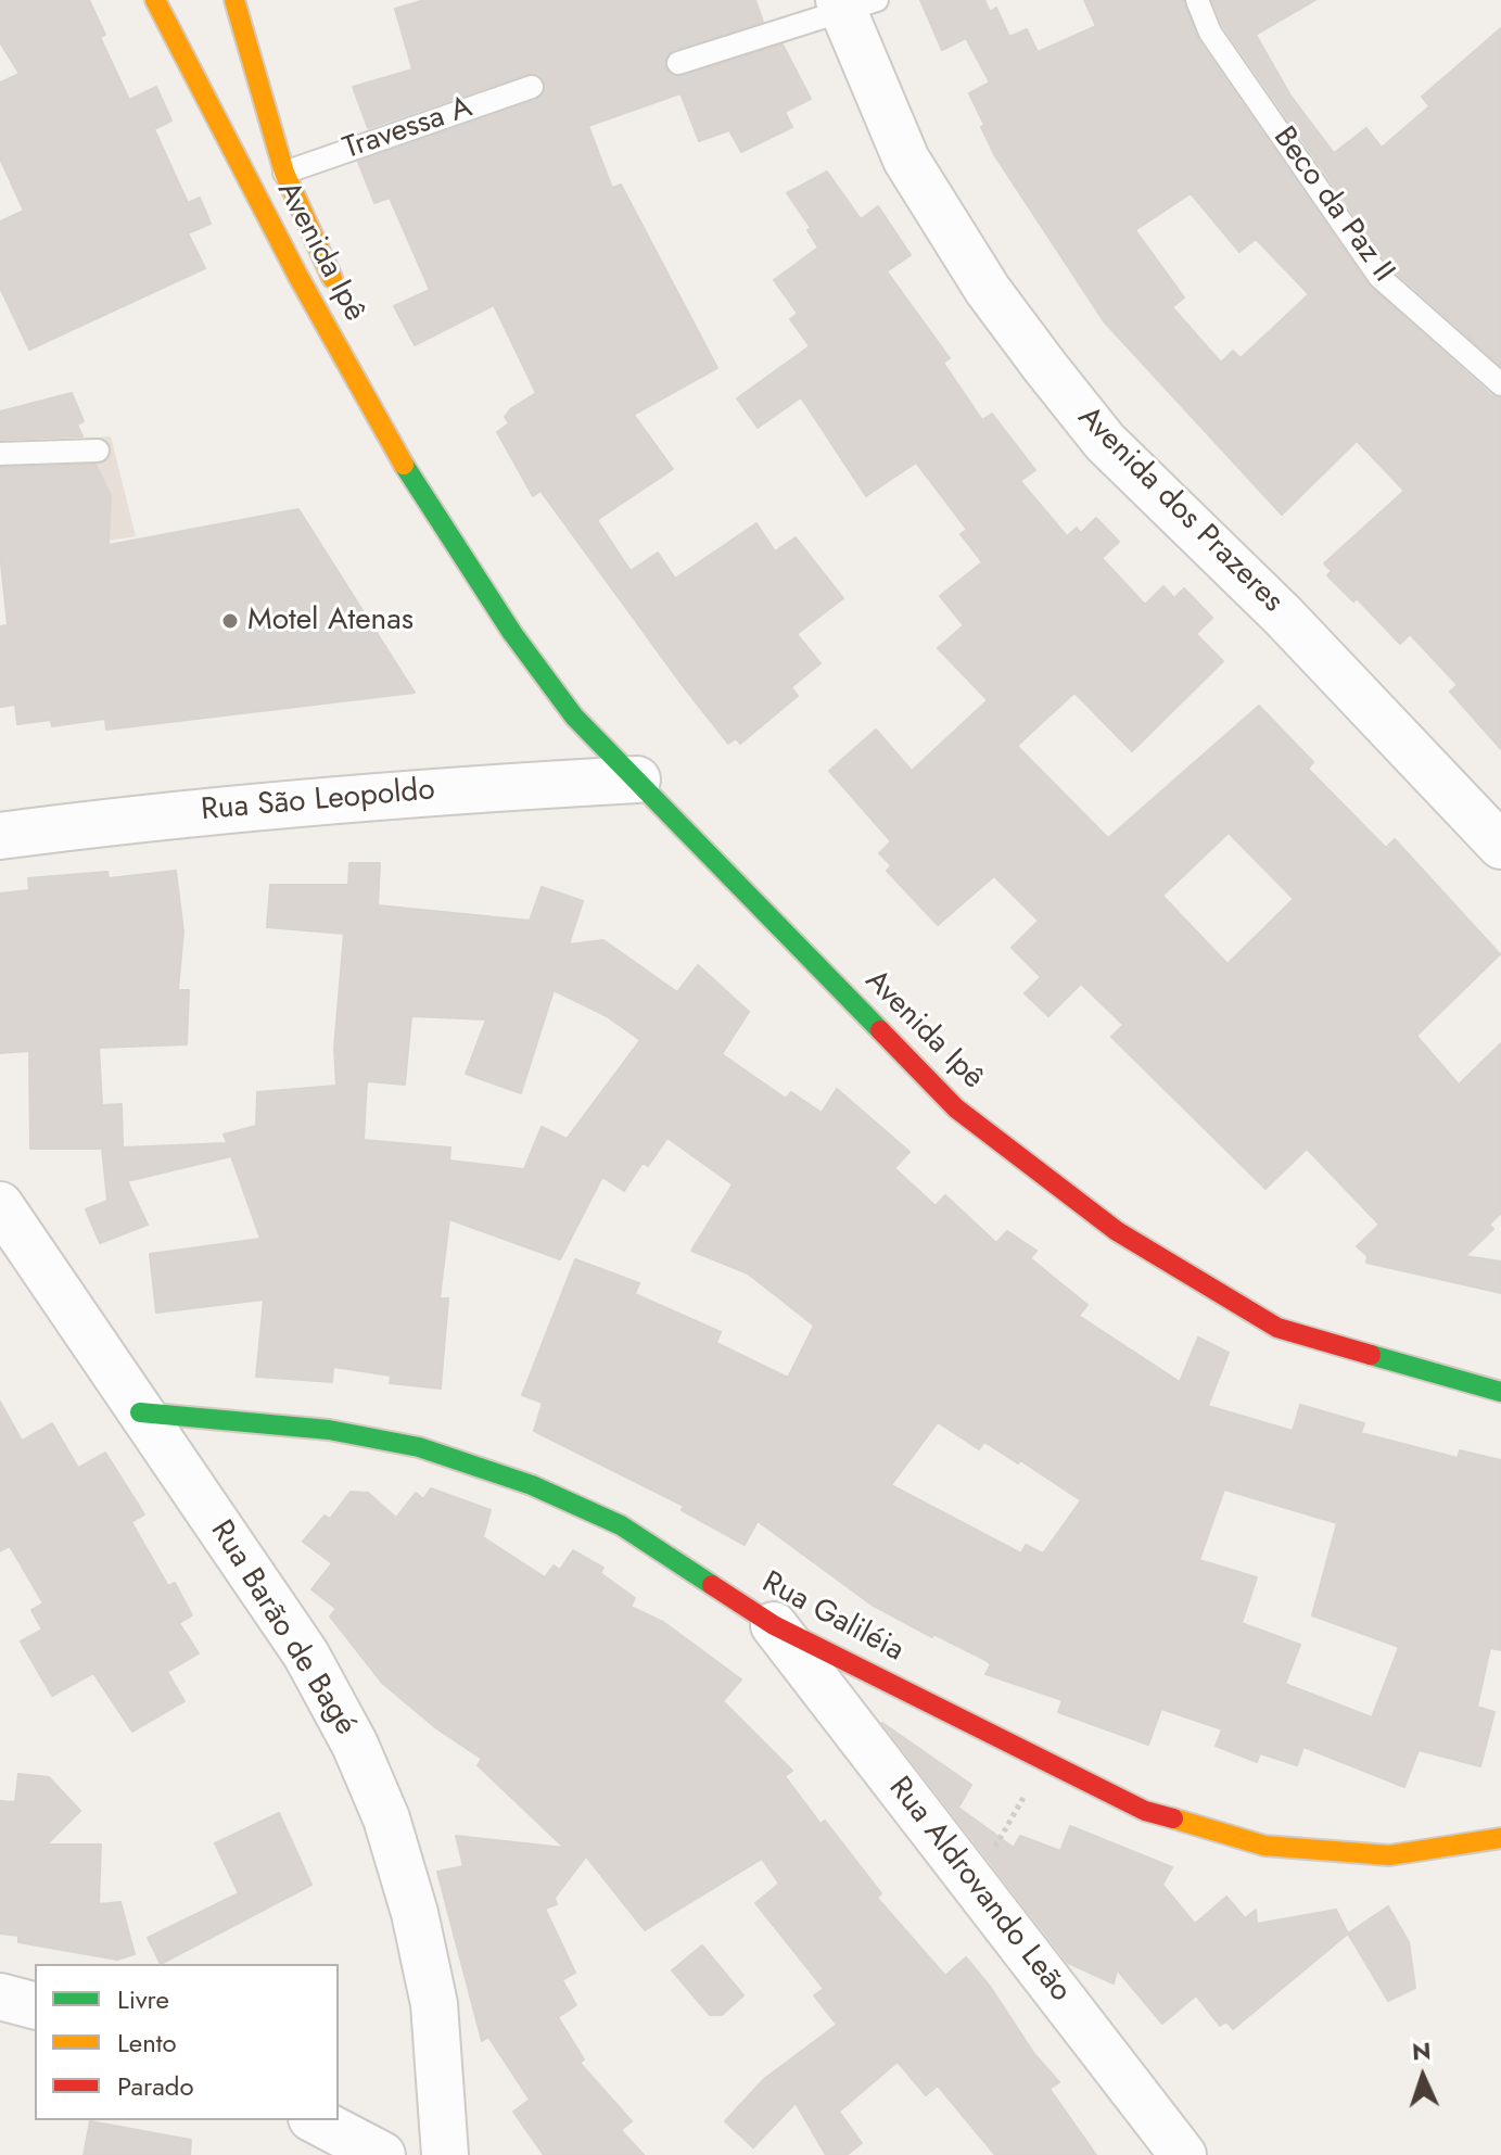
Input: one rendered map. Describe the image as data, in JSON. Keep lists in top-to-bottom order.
{
  "streets": {
    "main road": ["Avenida Ipê", "Rua Galiléia"],
    "street": [
      "Avenida dos Prazeres",
      "Rua São Leopoldo",
      "Rua Barão de Bagé",
      "Rua Aldrovando Leão"
    ],
    "lane": ["Travessa A", "Beco da Paz II"]
  },
  "crossings": [
    ["Travessa A", "Avenida Ipê"],
    ["Avenida Ipê", "Rua São Leopoldo"],
    ["Rua Galiléia", "Rua Barão de Bagé"],
    ["Rua Galiléia", "Rua Aldrovando Leão"]
  ],
  "places": ["Motel Atenas"],
  "legend": ["Livre", "Lento", "Parado"],
  "north": "top"
}
